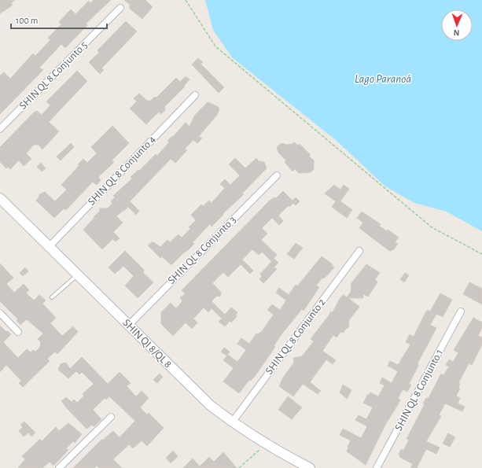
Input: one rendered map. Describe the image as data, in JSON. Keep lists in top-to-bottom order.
{
  "streets": {
    "street": [
      "SHIN QL 8 Conjunto 5",
      "SHIN QL 8 Conjunto 4",
      "SHIN QL 8 Conjunto 3",
      "SHIN QL 8 Conjunto 2",
      "SHIN QI 8/QL 8",
      "SHIN QL 8 Conjunto 1"
    ]
  },
  "crossings": [
    ["SHIN QL 8 Conjunto 4", "SHIN QI 8/QL 8"],
    ["SHIN QL 8 Conjunto 3", "SHIN QI 8/QL 8"],
    ["SHIN QL 8 Conjunto 2", "SHIN QI 8/QL 8"]
  ],
  "water": ["Lago Paranoá"],
  "scale_bar": "100 m",
  "north": "bottom"
}
